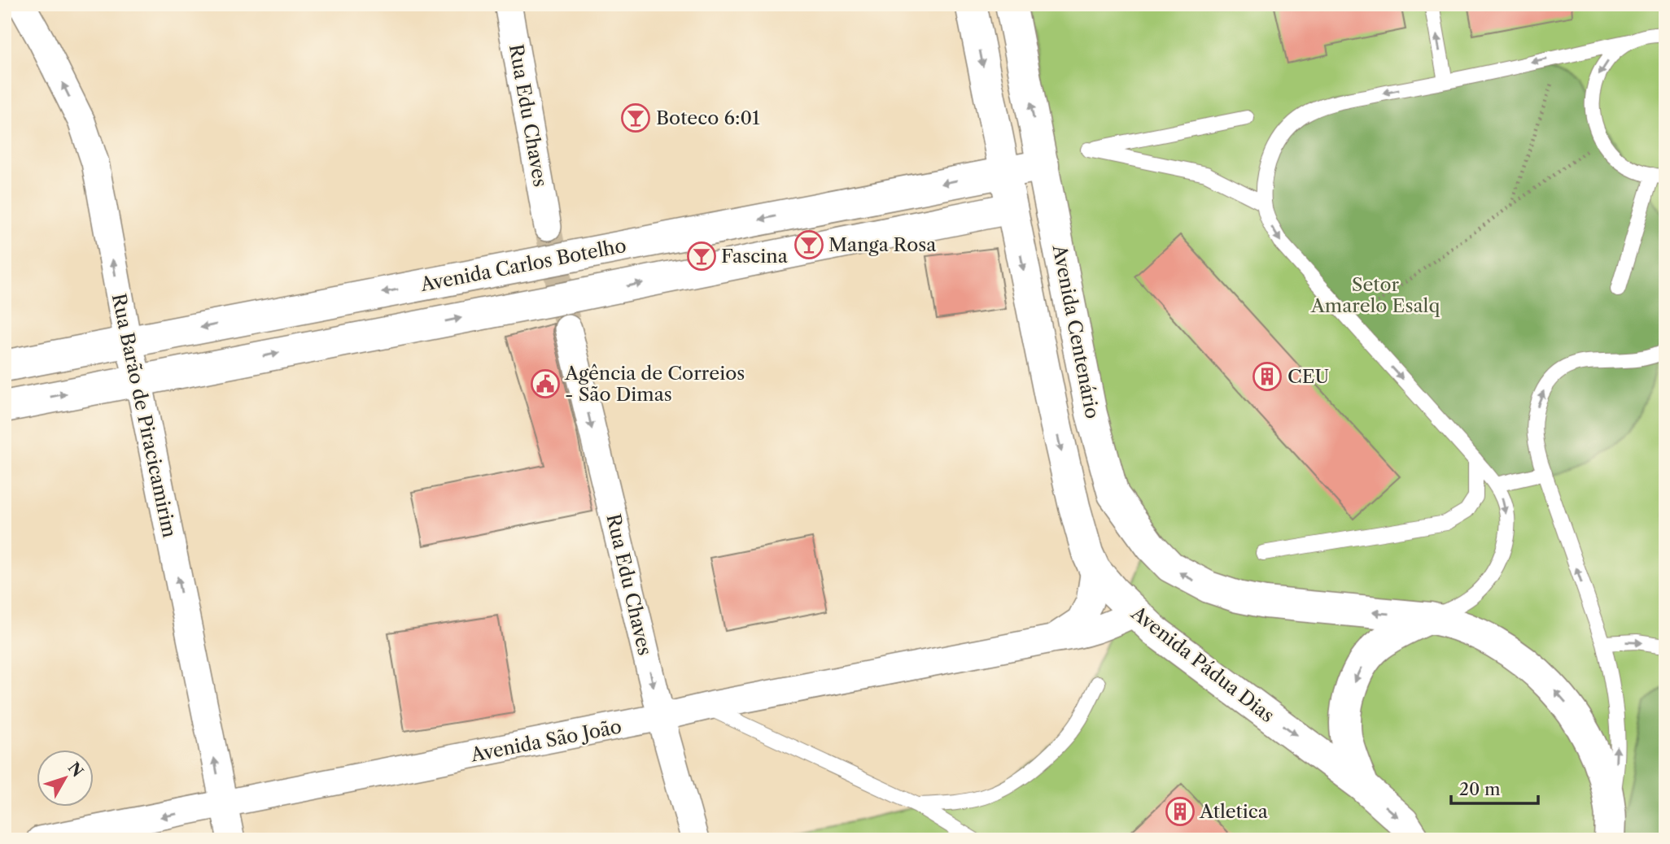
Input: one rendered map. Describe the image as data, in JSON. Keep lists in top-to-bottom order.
{
  "streets": {
    "main road": ["Avenida Carlos Botelho", "Avenida Centenário", "Avenida Pádua Dias"],
    "street": ["Rua Edu Chaves", "Rua Barão de Piracicamirim", "Avenida São João"]
  },
  "crossings": [
    ["Rua Edu Chaves", "Avenida São João"],
    ["Avenida Carlos Botelho", "Avenida Centenário"],
    ["Avenida Carlos Botelho", "Rua Barão de Piracicamirim"],
    ["Rua Barão de Piracicamirim", "Avenida São João"],
    ["Avenida Pádua Dias", "Avenida São João"]
  ],
  "one_way": [
    "Rua Edu Chaves",
    "Avenida Centenário",
    "Rua Barão de Piracicamirim",
    "Avenida Pádua Dias"
  ],
  "parks": ["Setor Amarelo Esalq"],
  "places": {
    "bar": ["Boteco 6:01", "Manga Rosa", "Fascina"],
    "building": ["CEU", "Atletica"],
    "public building": ["Agência de Correios - São Dimas"]
  },
  "scale_bar": "20 m",
  "north": "top right"
}
